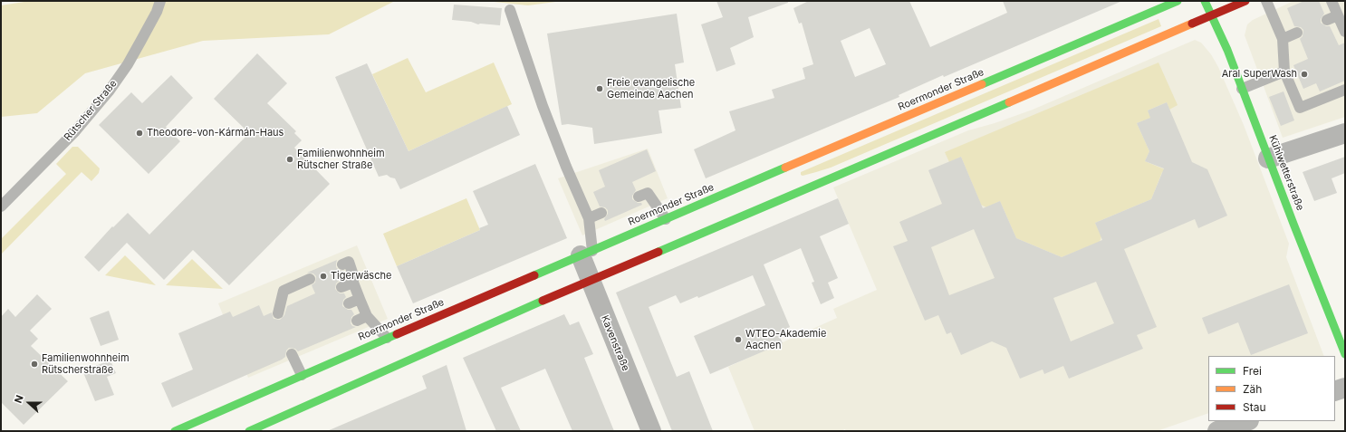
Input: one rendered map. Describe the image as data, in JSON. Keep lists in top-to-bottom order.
{
  "streets": {
    "main road": ["Roermonder Straße", "Kühlwetterstraße"],
    "street": ["Kavenstraße"],
    "lane": ["Rütscher Straße"]
  },
  "crossings": [
    ["Roermonder Straße", "Kavenstraße"]
  ],
  "places": [
    "Aral SuperWash",
    "Freie evangelische Gemeinde Aachen",
    "Theodore-von-Kármán-Haus",
    "Familienwohnheim Rütscher Straße",
    "Tigerwäsche",
    "WTEO-Akademie Aachen",
    "Familienwohnheim Rütscherstraße"
  ],
  "legend": ["Frei", "Zäh", "Stau"],
  "north": "left"
}
